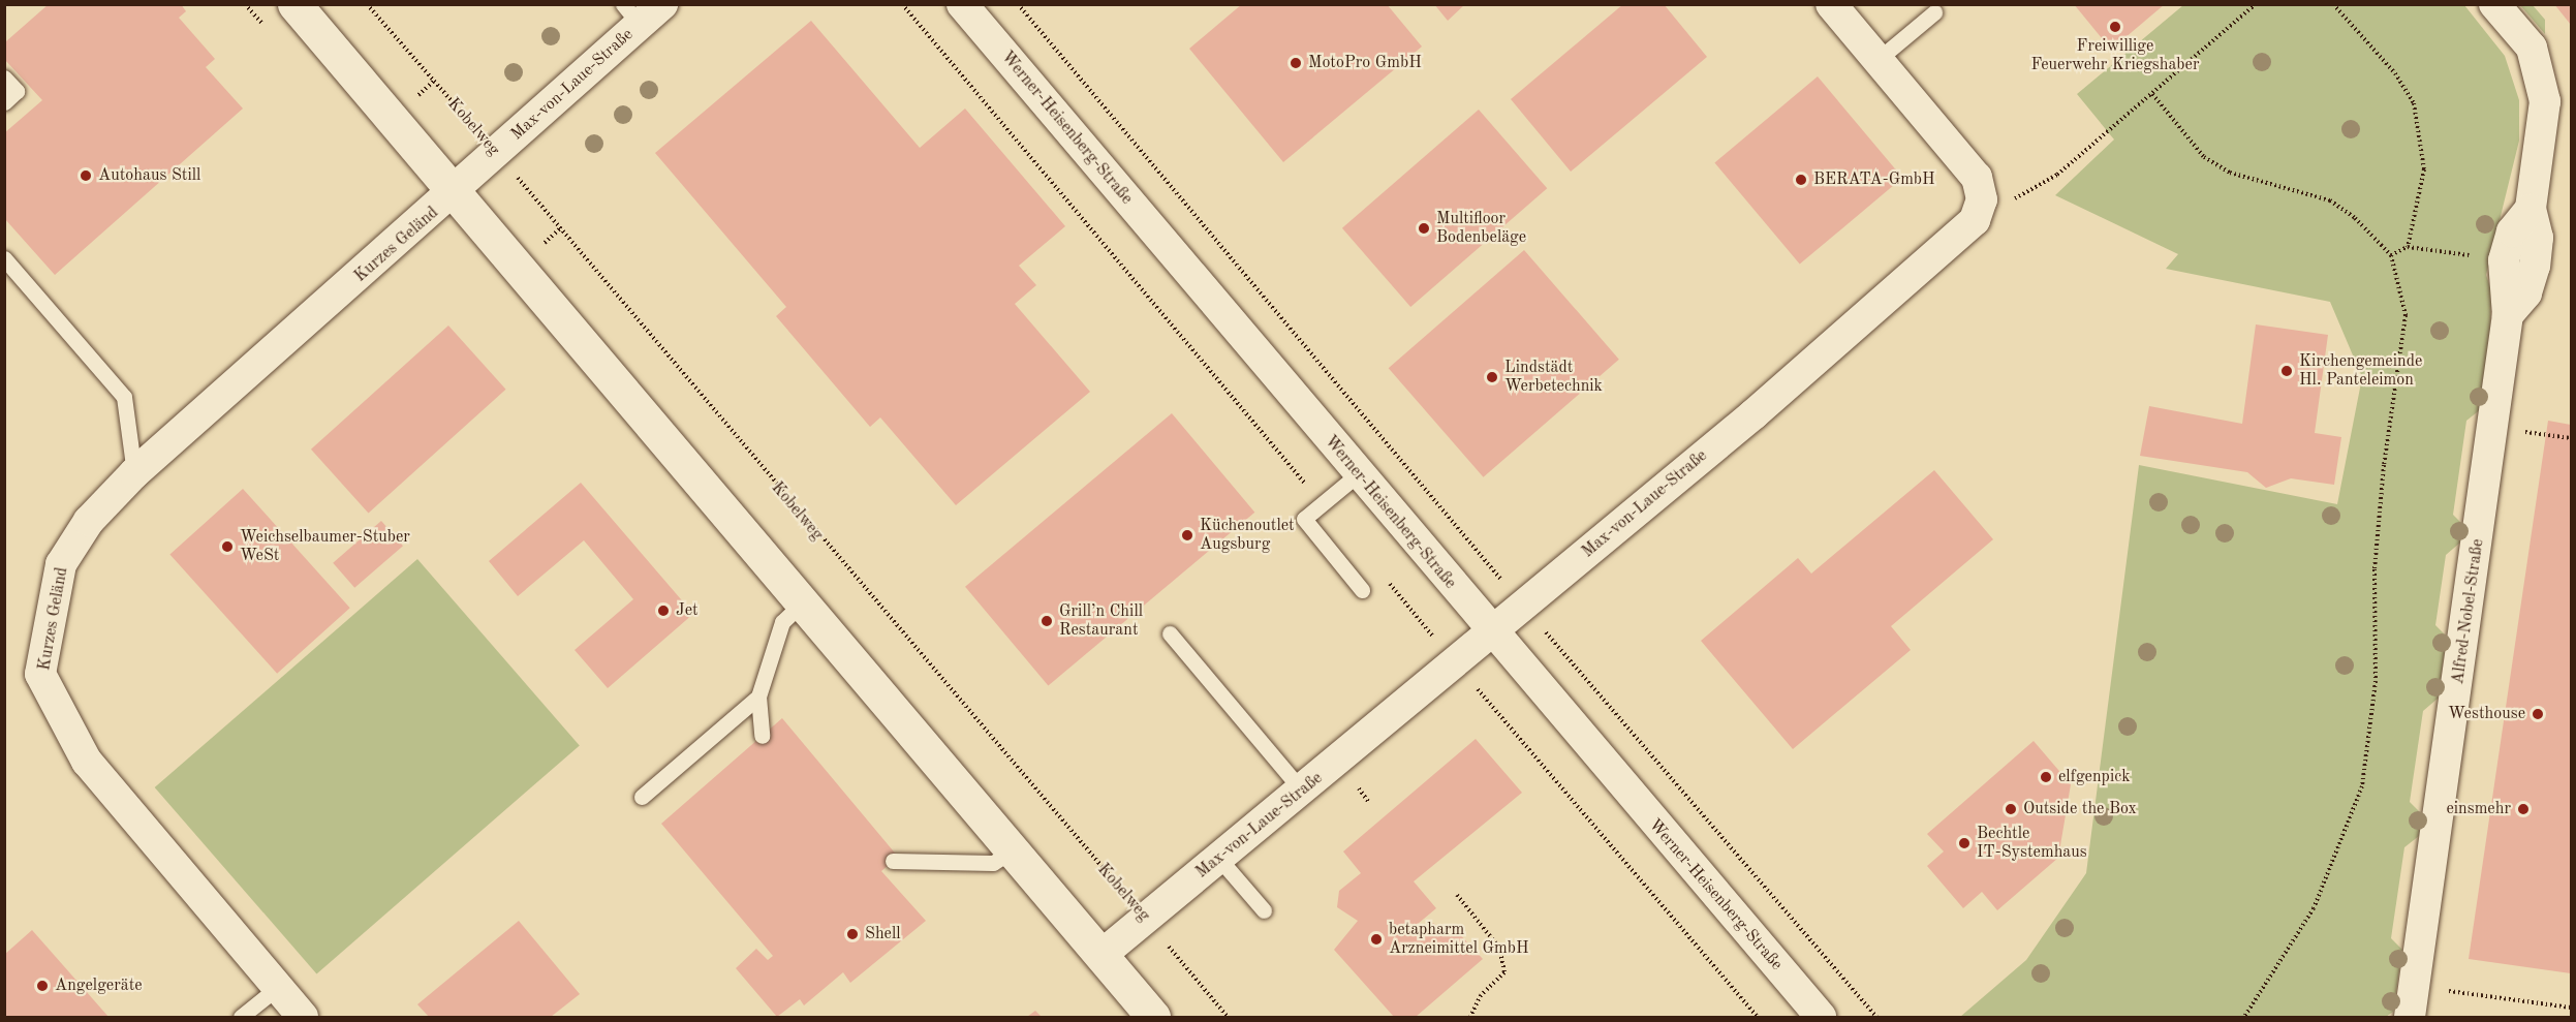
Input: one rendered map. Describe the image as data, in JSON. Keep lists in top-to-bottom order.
{
  "streets": {
    "street": [
      "Max-von-Laue-Straße",
      "Werner-Heisenberg-Straße",
      "Kurzes Geländ",
      "Alfred-Nobel-Straße"
    ],
    "path": ["Kobelweg"]
  },
  "crossings": [
    ["Max-von-Laue-Straße", "Kobelweg"],
    ["Max-von-Laue-Straße", "Werner-Heisenberg-Straße"],
    ["Max-von-Laue-Straße", "Kurzes Geländ"]
  ],
  "places": [
    "Freiwillige Feuerwehr Kriegshaber",
    "MotoPro GmbH",
    "Autohaus Still",
    "BERATA-GmbH",
    "Multifloor Bodenbeläge",
    "Kirchengemeinde Hl. Panteleimon",
    "Lindstädt Werbetechnik",
    "Küchenoutlet Augsburg",
    "Weichselbaumer-Stuber WeSt",
    "Jet",
    "Grill’n Chill Restaurant",
    "Westhouse",
    "elfgenpick",
    "Outside the Box",
    "einsmehr",
    "Bechtle IT-Systemhaus",
    "Shell",
    "betapharm Arzneimittel GmbH",
    "Angelgeräte"
  ]
}
